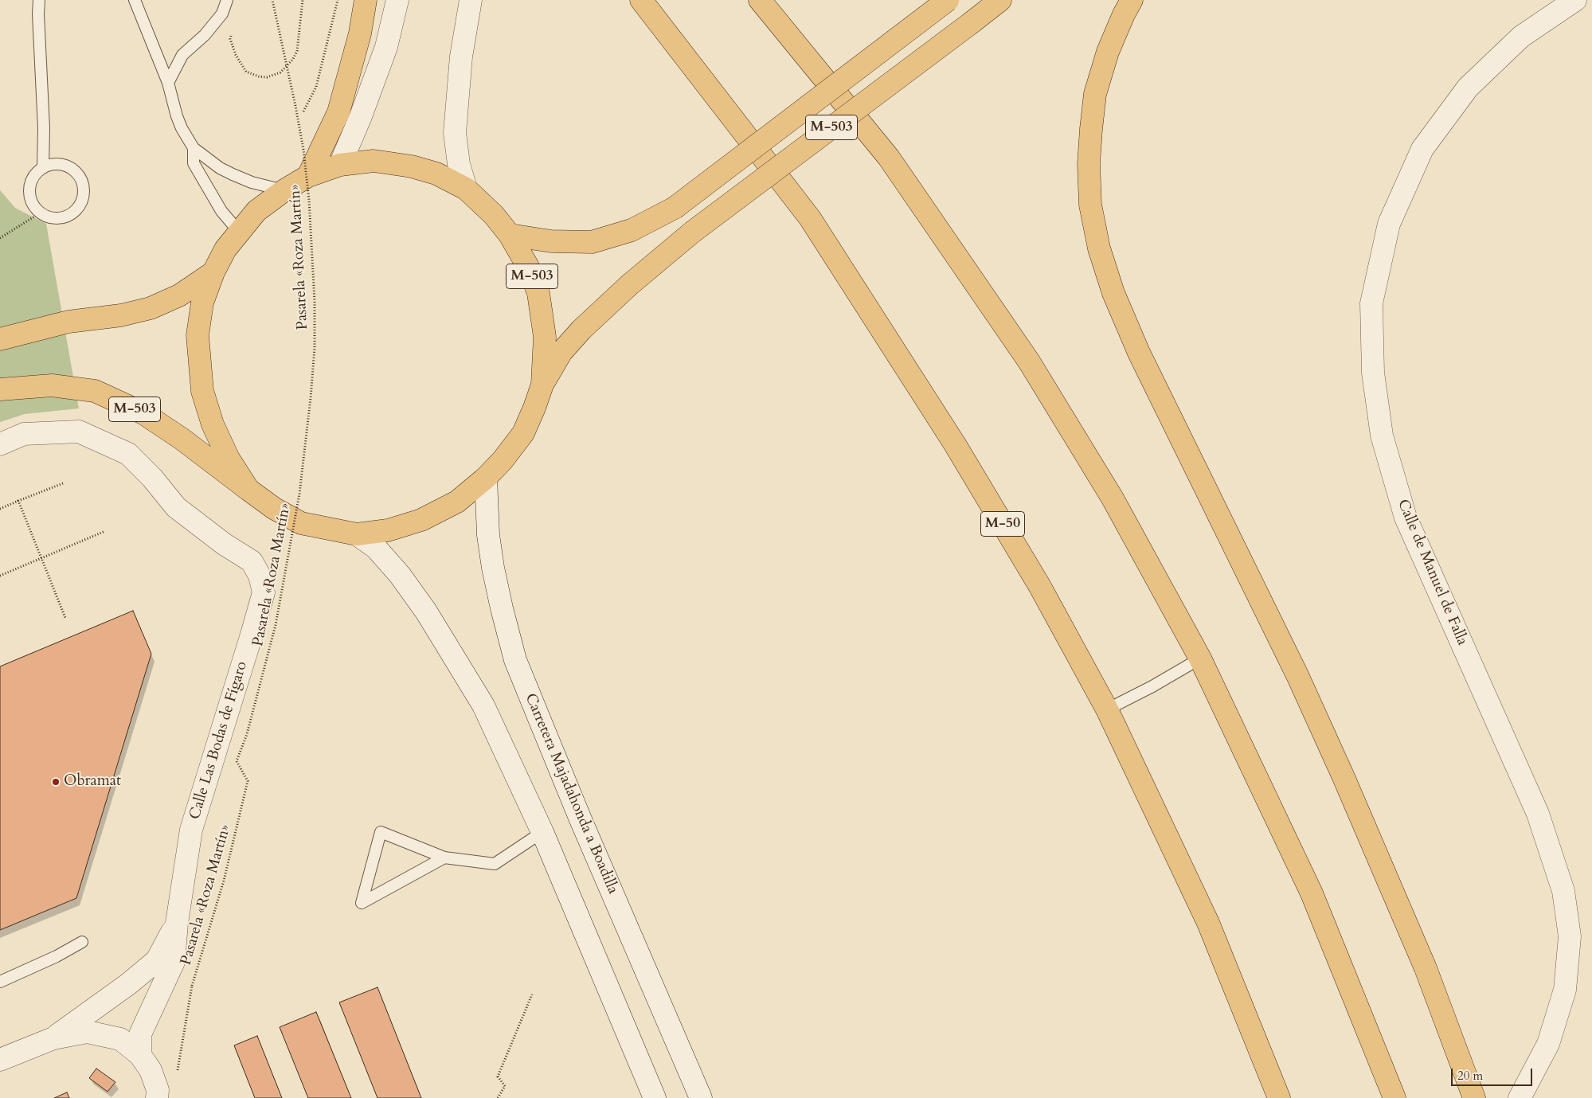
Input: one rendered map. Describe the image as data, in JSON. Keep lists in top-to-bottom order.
{
  "streets": {
    "highway": ["M-503", "M-50"],
    "street": ["Calle de Manuel de Falla", "Calle Las Bodas de Fígaro", "Carretera Majadahonda a Boadilla"],
    "path": ["Pasarela «Roza Martín»"]
  },
  "crossings": [
    ["M-503", "Carretera Majadahonda a Boadilla"]
  ],
  "places": ["Obramat"],
  "scale_bar": "20 m"
}
